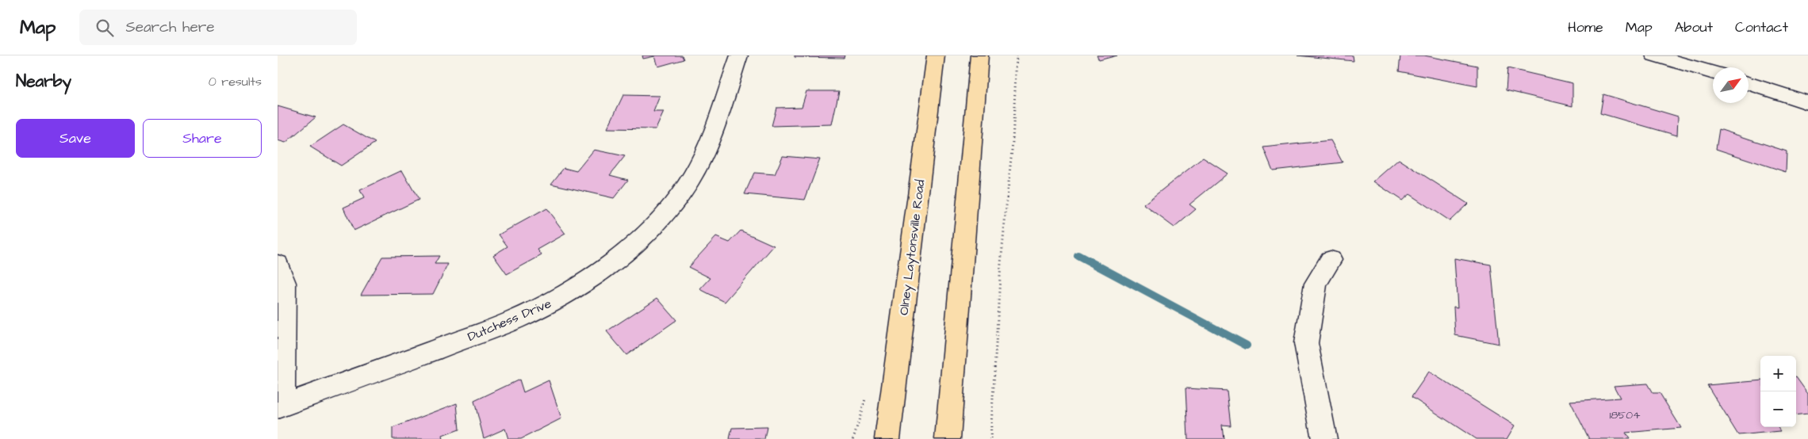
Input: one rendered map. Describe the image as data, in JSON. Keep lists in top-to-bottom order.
{
  "streets": {
    "main road": ["Olney Laytonsville Road"],
    "street": ["Dutchess Drive"]
  },
  "house_numbers": ["18504"],
  "north": "top right",
  "page": {
    "header": "Map",
    "search": "Search here",
    "nav": [
      "Home",
      "Map",
      "About",
      "Contact"
    ],
    "heading": ["Nearby", "0 results"],
    "buttons": ["Save", "Share"],
    "map_buttons": ["+", "−"]
  }
}
